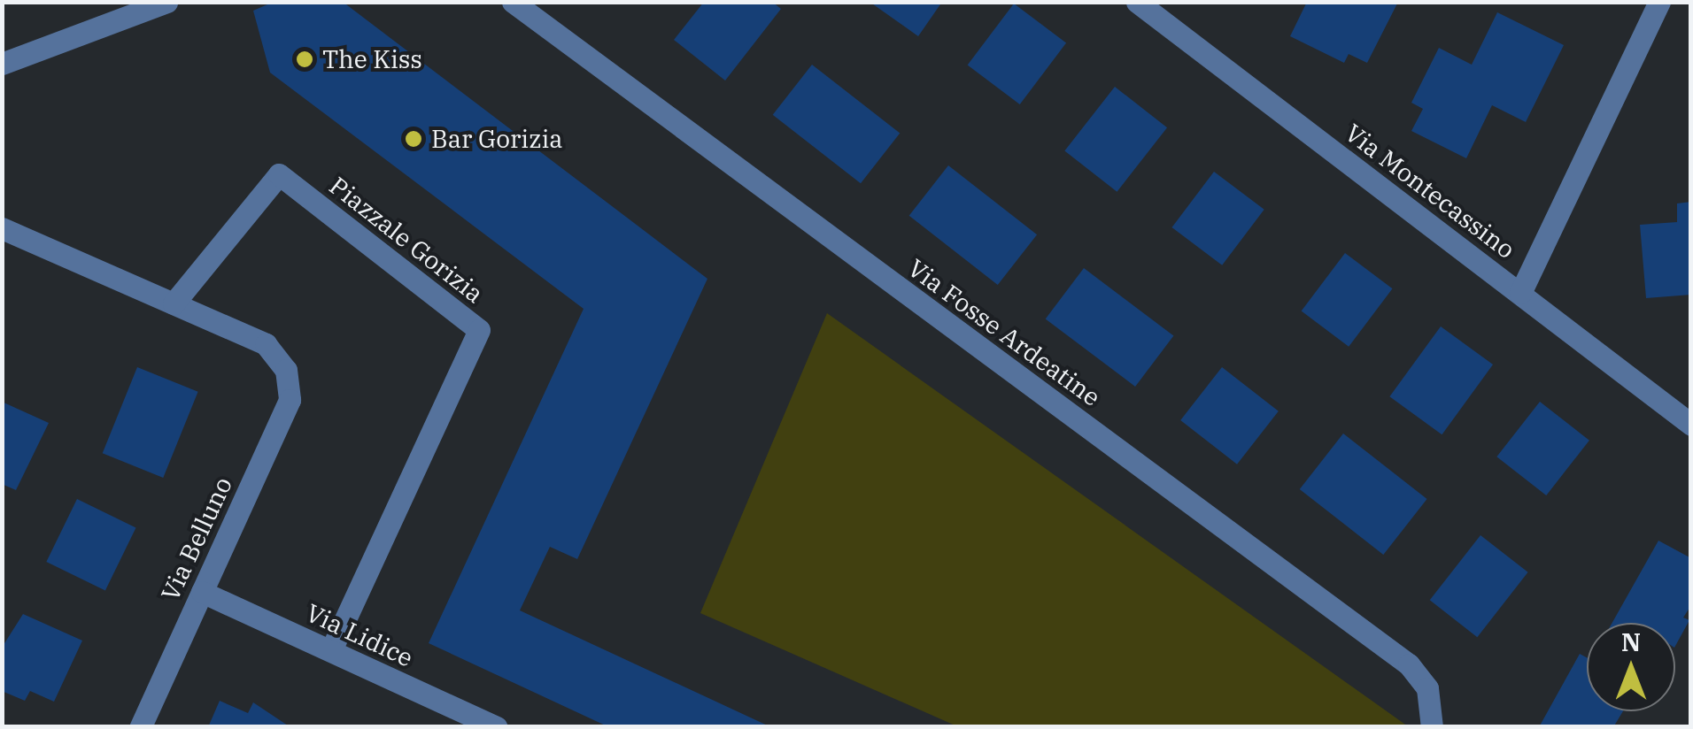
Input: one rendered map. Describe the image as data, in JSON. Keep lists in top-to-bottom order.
{
  "streets": {
    "street": [
      "Via Montecassino",
      "Piazzale Gorizia",
      "Via Fosse Ardeatine",
      "Via Belluno",
      "Via Lidice"
    ]
  },
  "crossings": [
    ["Piazzale Gorizia", "Via Belluno"],
    ["Piazzale Gorizia", "Via Lidice"],
    ["Via Belluno", "Via Lidice"]
  ],
  "places": ["The Kiss", "Bar Gorizia"],
  "north": "top"
}
